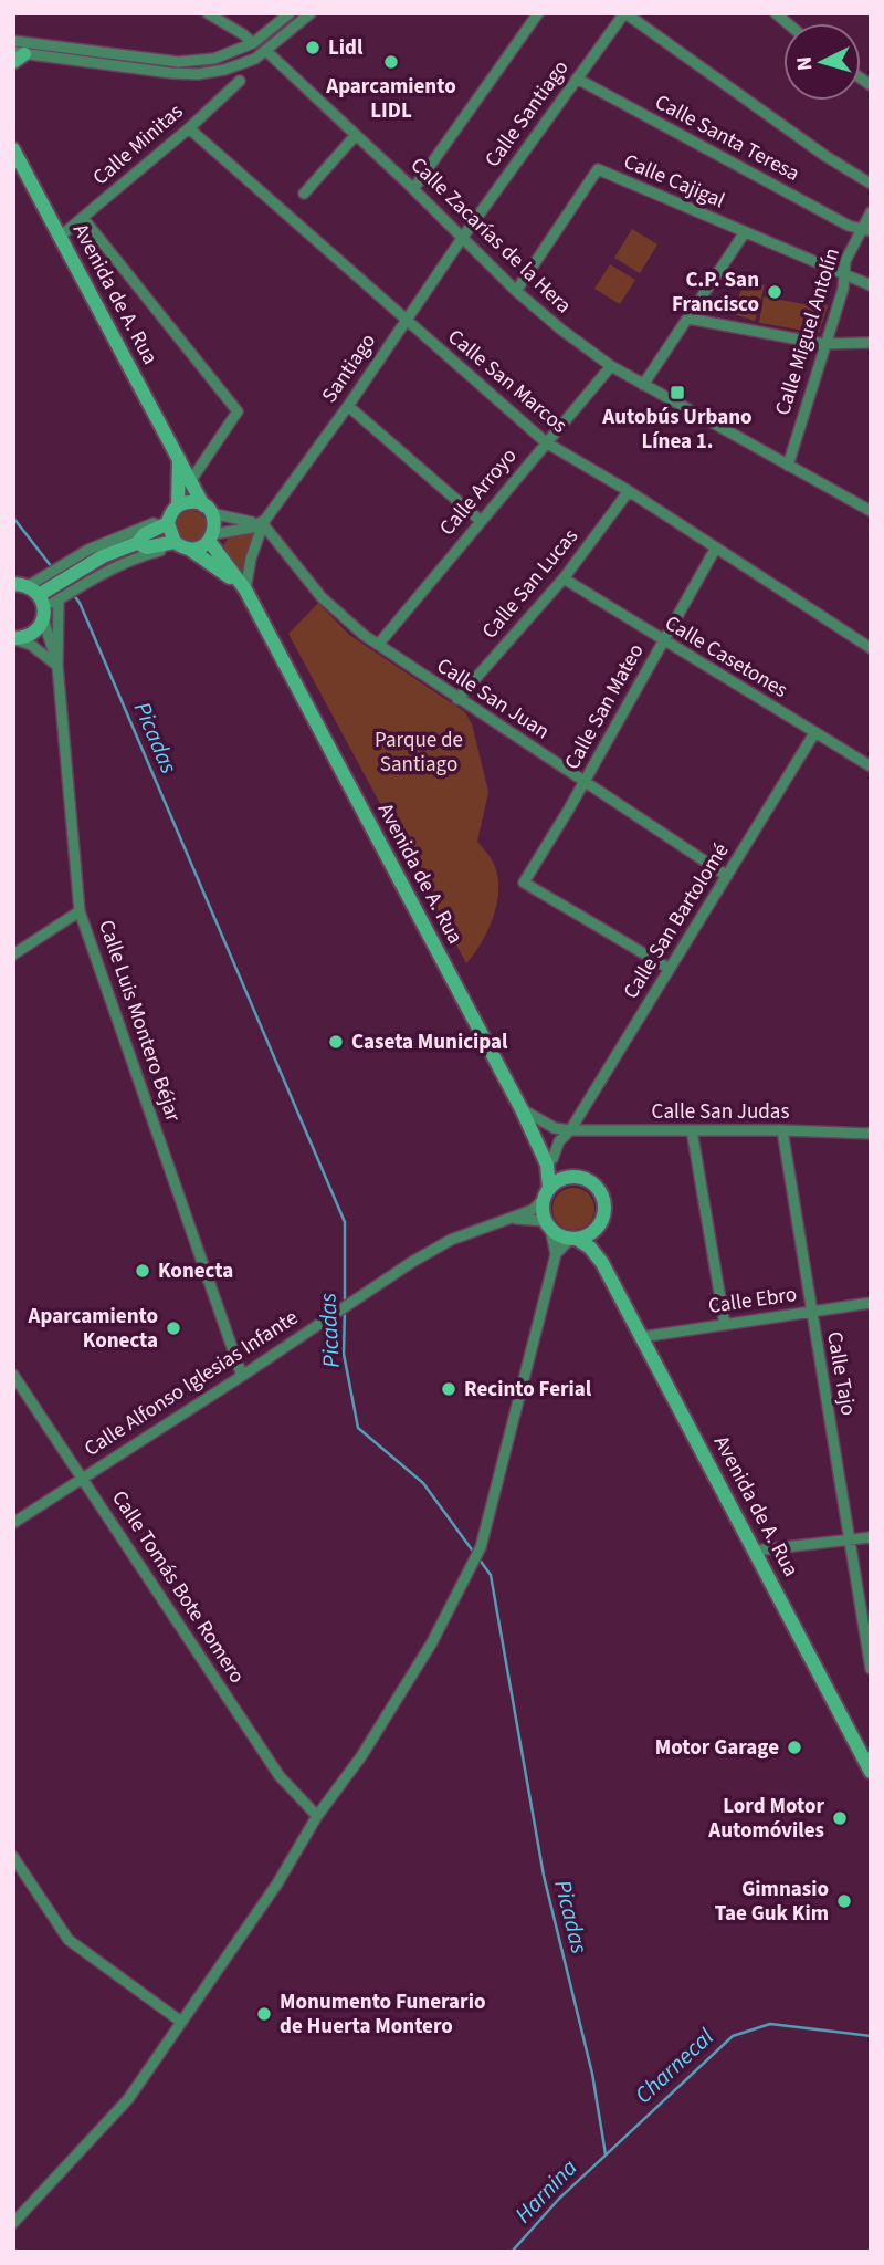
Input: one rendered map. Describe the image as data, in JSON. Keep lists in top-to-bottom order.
{
  "streets": {
    "street": [
      "Calle Santiago",
      "Calle Santa Teresa",
      "Calle Minitas",
      "Calle Cajigal",
      "Calle Zacarías de la Hera",
      "Avenida de A. Rua",
      "Calle Miguel Antolín",
      "Santiago",
      "Calle San Marcos",
      "Calle Arroyo",
      "Calle San Lucas",
      "Calle Casetones",
      "Calle San Juan",
      "Calle San Mateo",
      "Calle San Bartolomé",
      "Calle Luis Montero Béjar",
      "Calle San Judas",
      "Calle Ebro",
      "Calle Tajo",
      "Calle Alfonso Iglesias Infante",
      "Calle Tomás Bote Romero"
    ]
  },
  "crossings": [
    ["Calle Santiago", "Calle Santa Teresa"],
    ["Calle Santiago", "Calle Zacarías de la Hera"],
    ["Calle Santiago", "Santiago"],
    ["Calle Santa Teresa", "Calle Miguel Antolín"],
    ["Calle Minitas", "Avenida de A. Rua"],
    ["Calle Minitas", "Calle San Marcos"],
    ["Calle Cajigal", "Calle Zacarías de la Hera"],
    ["Calle Cajigal", "Calle Miguel Antolín"],
    ["Calle Zacarías de la Hera", "Calle Miguel Antolín"],
    ["Calle Zacarías de la Hera", "Santiago"],
    ["Calle Zacarías de la Hera", "Calle Arroyo"],
    ["Avenida de A. Rua", "Santiago"],
    ["Avenida de A. Rua", "Calle San Judas"],
    ["Avenida de A. Rua", "Calle Ebro"],
    ["Avenida de A. Rua", "Calle Alfonso Iglesias Infante"],
    ["Santiago", "Calle San Marcos"],
    ["Santiago", "Calle San Juan"],
    ["Calle San Marcos", "Calle Arroyo"],
    ["Calle San Marcos", "Calle San Lucas"],
    ["Calle San Marcos", "Calle San Mateo"],
    ["Calle Arroyo", "Calle San Juan"],
    ["Calle San Lucas", "Calle Casetones"],
    ["Calle San Lucas", "Calle San Juan"],
    ["Calle Casetones", "Calle San Mateo"],
    ["Calle Casetones", "Calle San Bartolomé"],
    ["Calle San Juan", "Calle San Mateo"],
    ["Calle San Juan", "Calle San Bartolomé"],
    ["Calle San Mateo", "Calle San Bartolomé"],
    ["Calle San Bartolomé", "Calle San Judas"],
    ["Calle Luis Montero Béjar", "Calle Alfonso Iglesias Infante"],
    ["Calle San Judas", "Calle Tajo"],
    ["Calle Ebro", "Calle Tajo"],
    ["Calle Alfonso Iglesias Infante", "Calle Tomás Bote Romero"]
  ],
  "water": ["Picadas", "Charnecal", "Harnina"],
  "parks": ["Parque de Santiago"],
  "places": {
    "other": [
      "Lidl",
      "Aparcamiento LIDL",
      "C.P. San Francisco",
      "Caseta Municipal",
      "Konecta",
      "Aparcamiento Konecta",
      "Recinto Ferial",
      "Motor Garage",
      "Lord Motor Automóviles",
      "Gimnasio Tae Guk Kim",
      "Monumento Funerario de Huerta Montero"
    ],
    "transit": ["Autobús Urbano Línea 1."]
  },
  "north": "left"
}
